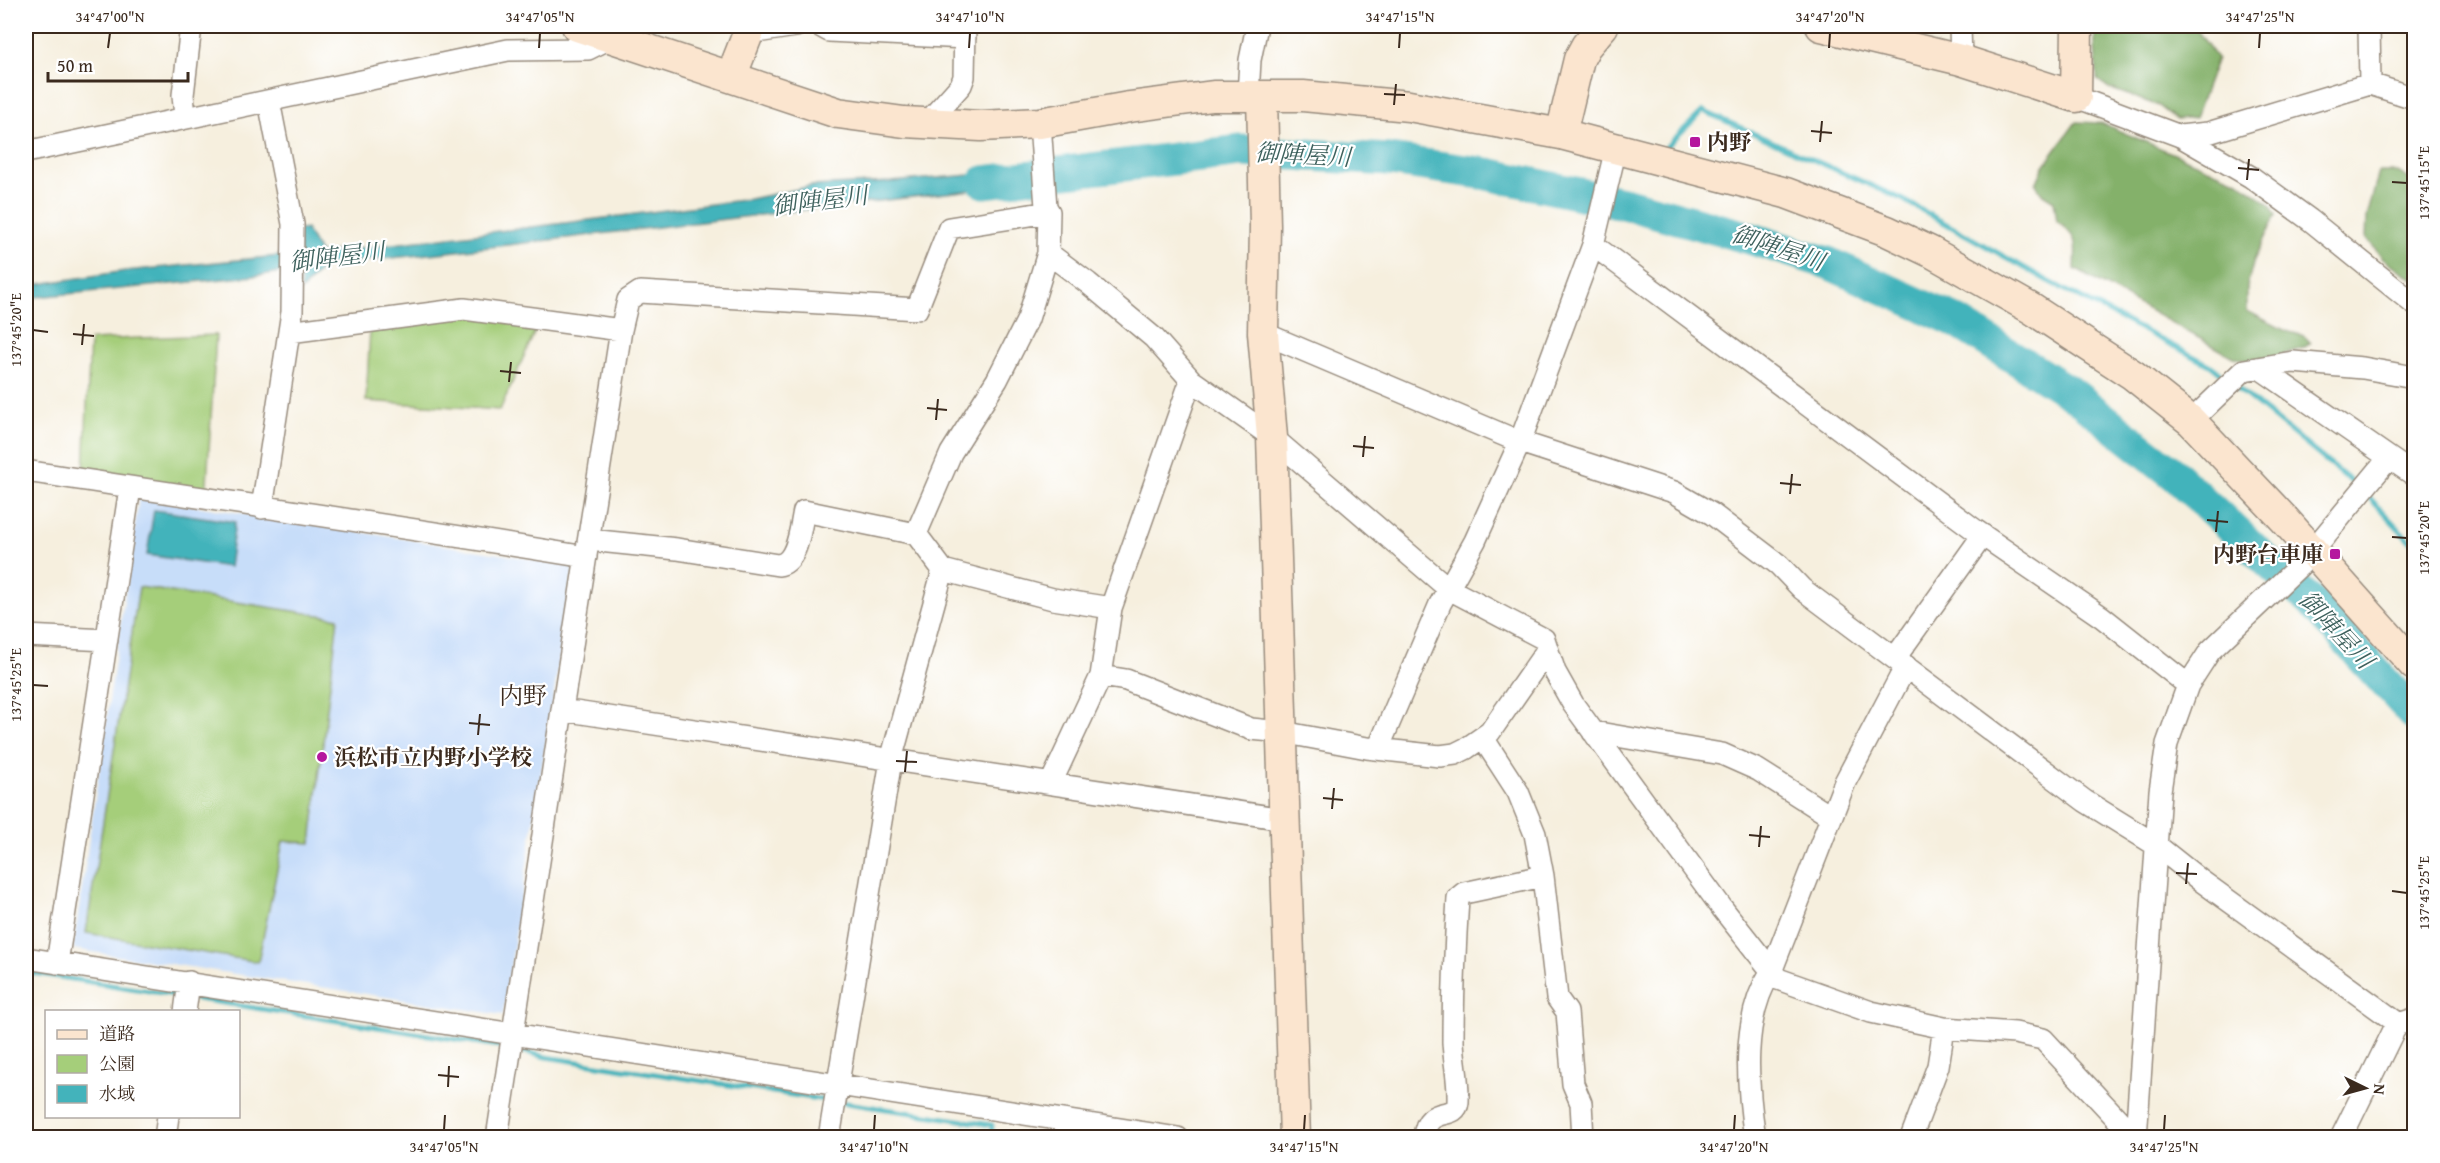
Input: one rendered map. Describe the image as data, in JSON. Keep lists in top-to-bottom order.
{
  "districts": ["内野"],
  "water": ["御陣屋川"],
  "places": {
    "transit": ["内野", "内野台車庫"],
    "other": ["浜松市立内野小学校"]
  },
  "legend": ["道路", "公園", "水域"],
  "scale_bar": "50 m",
  "north": "right",
  "coordinates": [
    "34°47'00\"N",
    "34°47'05\"N",
    "34°47'10\"N",
    "34°47'15\"N",
    "34°47'20\"N",
    "34°47'25\"N",
    "137°45'15\"E",
    "137°45'20\"E",
    "137°45'25\"E"
  ]
}
